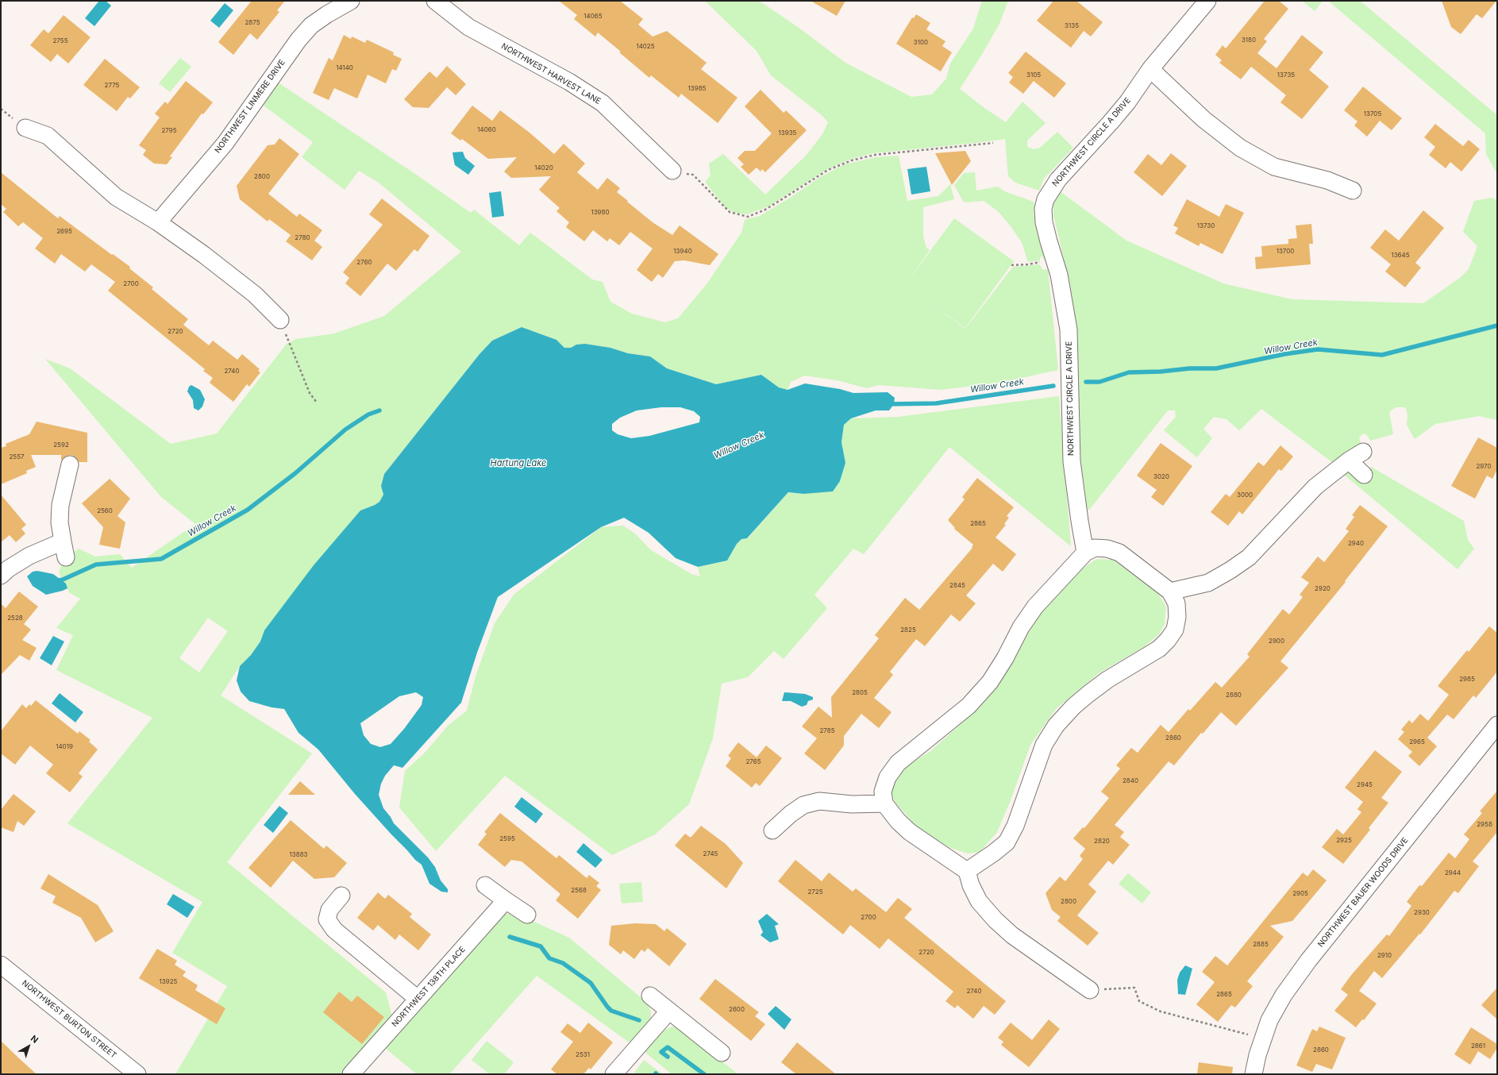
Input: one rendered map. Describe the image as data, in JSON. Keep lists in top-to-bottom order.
{
  "streets": {
    "street": [
      "NORTHWEST HARVEST LANE",
      "NORTHWEST LINMERE DRIVE",
      "NORTHWEST CIRCLE A DRIVE",
      "NORTHWEST BAUER WOODS DRIVE",
      "NORTHWEST 138TH PLACE",
      "NORTHWEST BURTON STREET"
    ]
  },
  "water": ["Willow Creek", "Hartung Lake"],
  "house_numbers": [
    "14065",
    "2875",
    "3135",
    "3180",
    "2755",
    "3100",
    "14025",
    "14140",
    "3105",
    "13735",
    "2775",
    "13985",
    "13705",
    "14060",
    "2795",
    "13935",
    "14020",
    "2800",
    "13980",
    "13730",
    "2695",
    "2780",
    "13940",
    "13700",
    "13645",
    "2760",
    "2700",
    "2720",
    "2740",
    "2592",
    "2557",
    "2970",
    "3020",
    "3000",
    "2560",
    "2865",
    "2940",
    "2845",
    "2920",
    "2528",
    "2825",
    "2900",
    "2985",
    "2805",
    "2880",
    "2785",
    "2860",
    "2965",
    "14019",
    "2765",
    "2840",
    "2945",
    "2958",
    "2595",
    "2925",
    "2820",
    "2745",
    "13883",
    "2944",
    "2568",
    "2725",
    "2905",
    "2800",
    "2930",
    "2700",
    "2885",
    "2720",
    "2910",
    "13925",
    "2740",
    "2865",
    "2600",
    "2861",
    "2860",
    "2531"
  ],
  "north": "top right"
}
